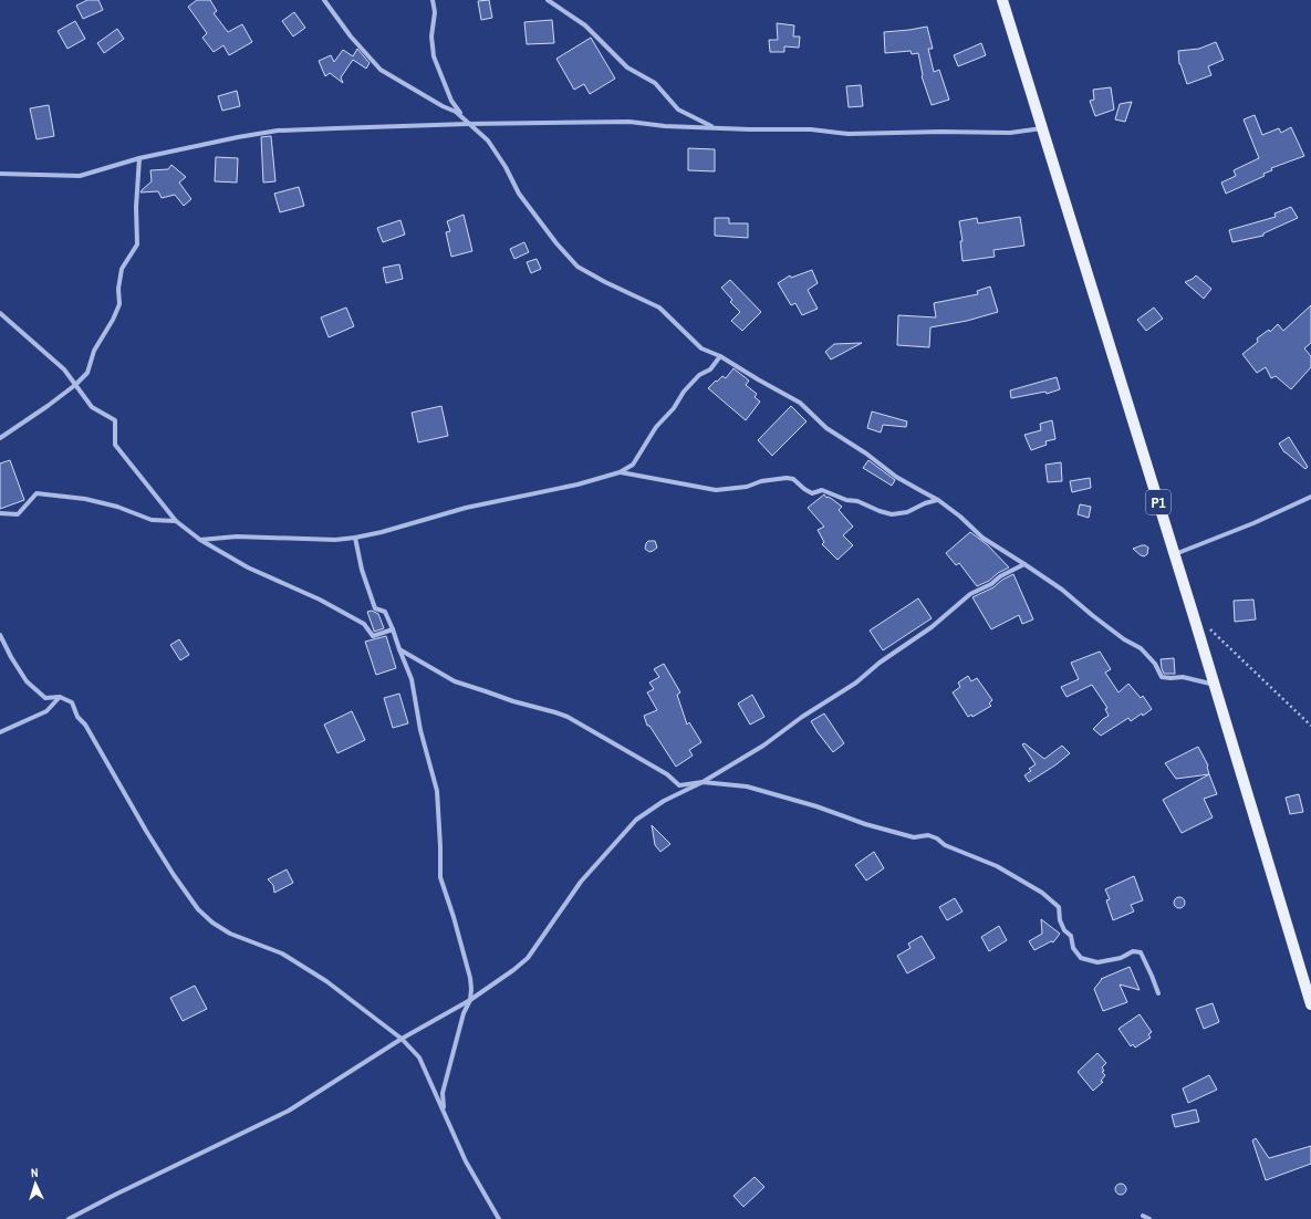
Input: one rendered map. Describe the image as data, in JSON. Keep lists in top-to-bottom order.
{
  "streets": {
    "main road": ["P1"]
  },
  "north": "top"
}
